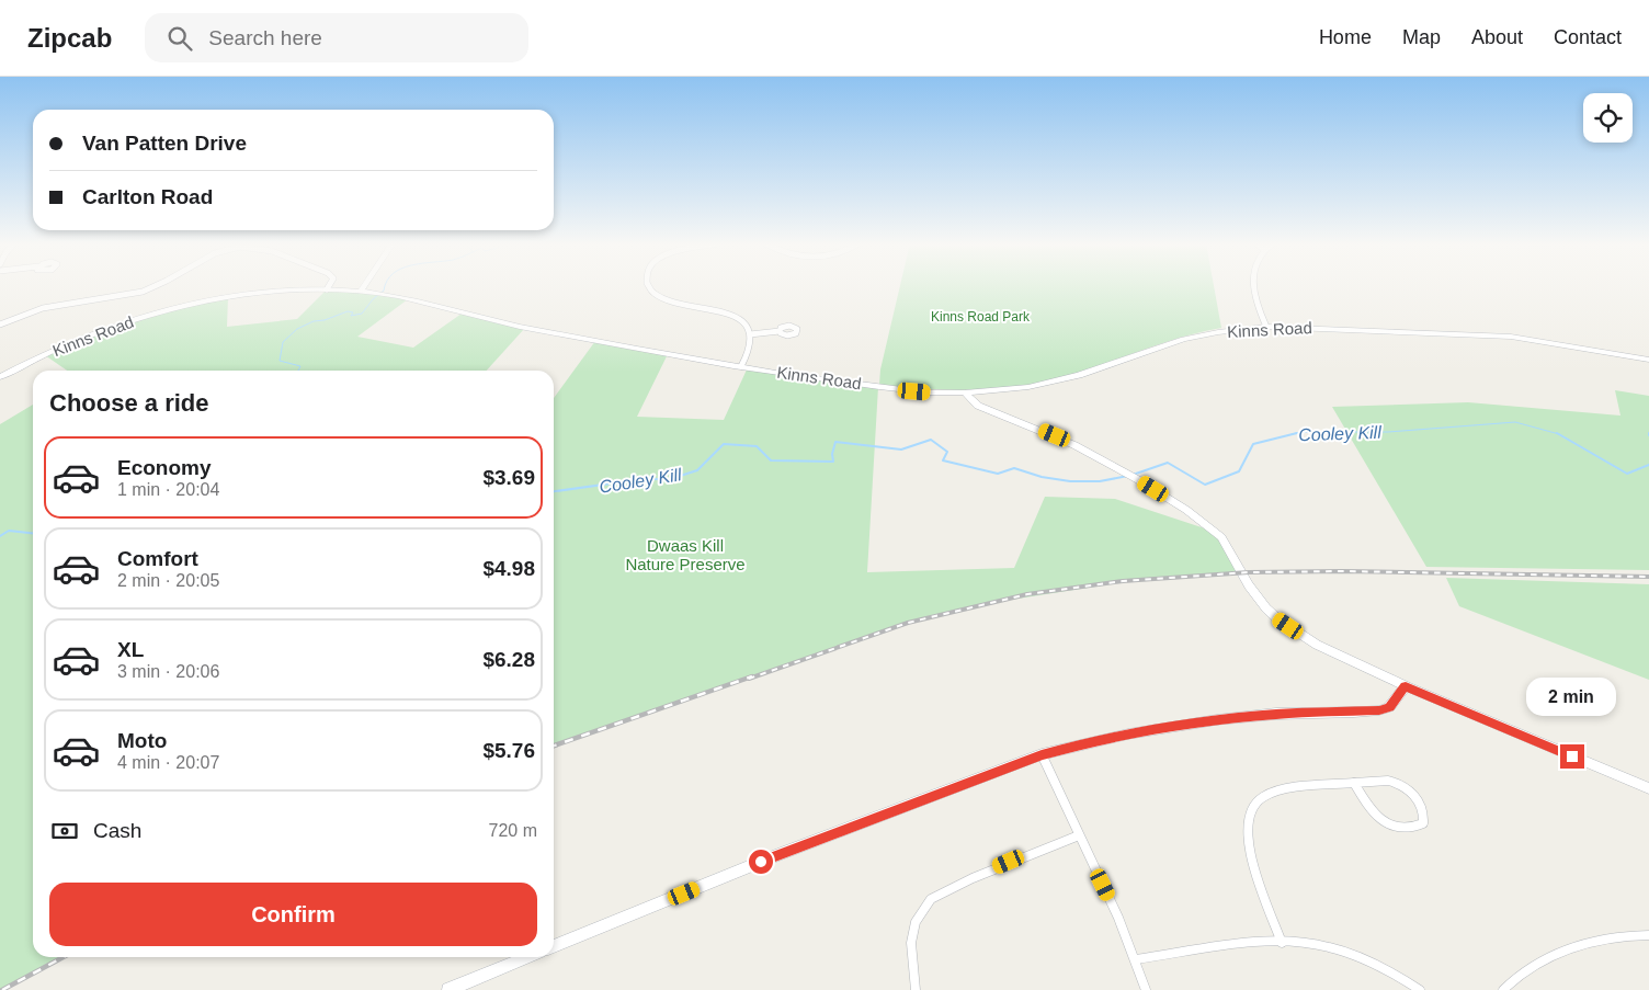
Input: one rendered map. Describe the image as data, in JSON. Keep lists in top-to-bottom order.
{
  "streets": {
    "street": ["Kinns Road"]
  },
  "water": ["Cooley Kill"],
  "parks": ["Kinns Road Park", "Dwaas Kill Nature Preserve"],
  "page": {
    "header": "Zipcab",
    "search": "Search here",
    "nav": [
      "Home",
      "Map",
      "About",
      "Contact"
    ],
    "banner": ["Van Patten Drive", "Carlton Road"],
    "heading": "Choose a ride",
    "list": [
      {
        "name": "Economy",
        "note": "1 min · 20:04",
        "value": "$3.69"
      },
      {
        "name": "Comfort",
        "note": "2 min · 20:05",
        "value": "$4.98"
      },
      {
        "name": "XL",
        "note": "3 min · 20:06",
        "value": "$6.28"
      },
      {
        "name": "Moto",
        "note": "4 min · 20:07",
        "value": "$5.76"
      }
    ],
    "bubble": "2 min",
    "pay": ["Cash", "720 m"],
    "buttons": "Confirm"
  }
}
